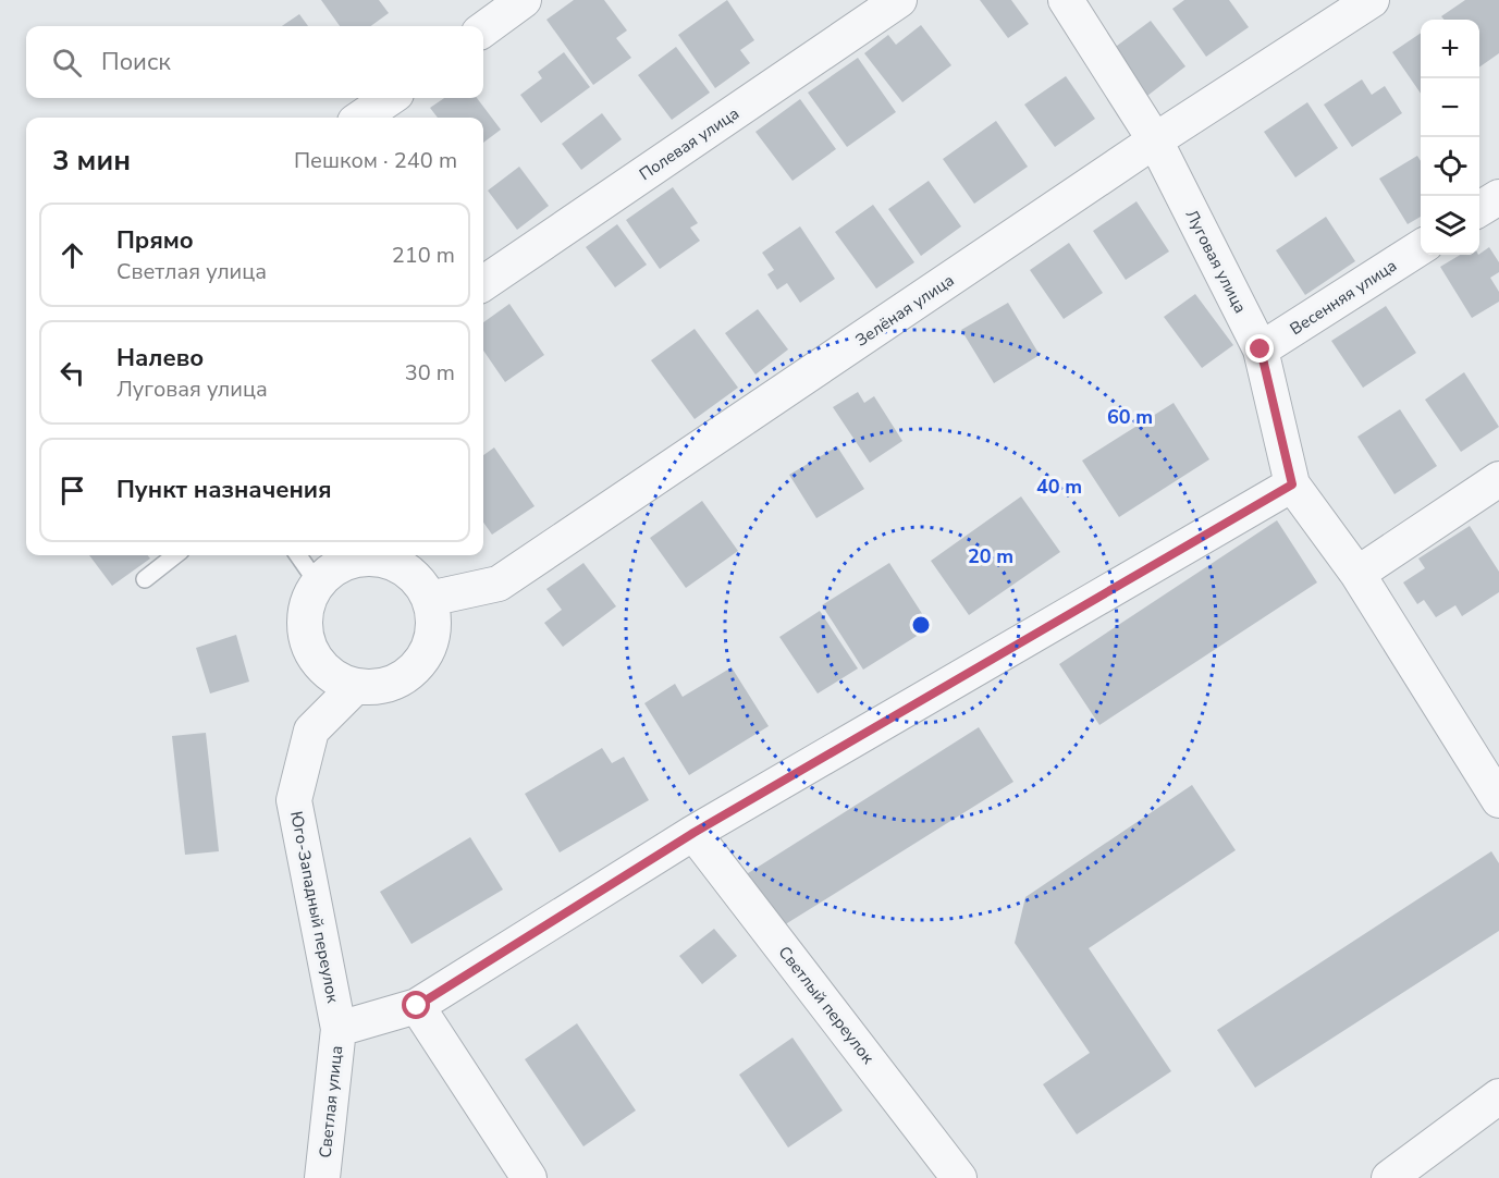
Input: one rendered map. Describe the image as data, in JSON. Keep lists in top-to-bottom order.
{
  "streets": {
    "street": [
      "Полевая улица",
      "Луговая улица",
      "Весенняя улица",
      "Зелёная улица",
      "Юго-Западный переулок",
      "Светлый переулок",
      "Светлая улица"
    ]
  },
  "crossings": [
    ["Луговая улица", "Весенняя улица"],
    ["Луговая улица", "Зелёная улица"],
    ["Луговая улица", "Светлая улица"],
    ["Юго-Западный переулок", "Светлая улица"],
    ["Светлый переулок", "Светлая улица"]
  ],
  "page": {
    "map_buttons": ["+", "−"],
    "search": "Поиск",
    "heading": ["3 мин", "Пешком · 240 m"],
    "list": [
      ["Прямо", "Светлая улица", "210 m"],
      ["Налево", "Луговая улица", "30 m"],
      "Пункт назначения"
    ]
  },
  "rings": ["60 m", "40 m", "20 m"]
}
